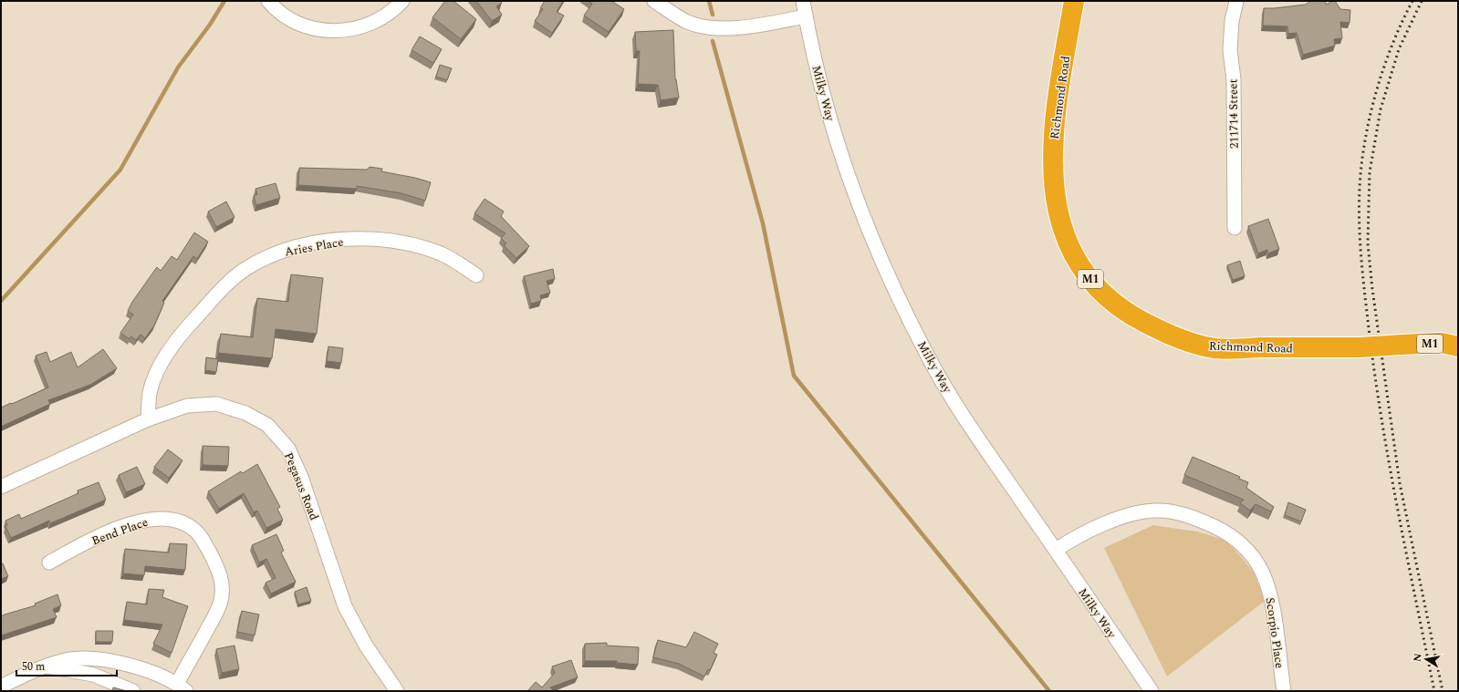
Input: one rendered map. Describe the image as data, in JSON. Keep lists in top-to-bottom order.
{
  "streets": {
    "highway": ["Richmond Road", "M1"],
    "street": [
      "Milky Way",
      "211714 Street",
      "Aries Place",
      "Pegasus Road",
      "Bend Place",
      "Scorpio Place"
    ]
  },
  "crossings": [
    ["Milky Way", "Scorpio Place"],
    ["Aries Place", "Pegasus Road"]
  ],
  "scale_bar": "50 m",
  "north": "left"
}
